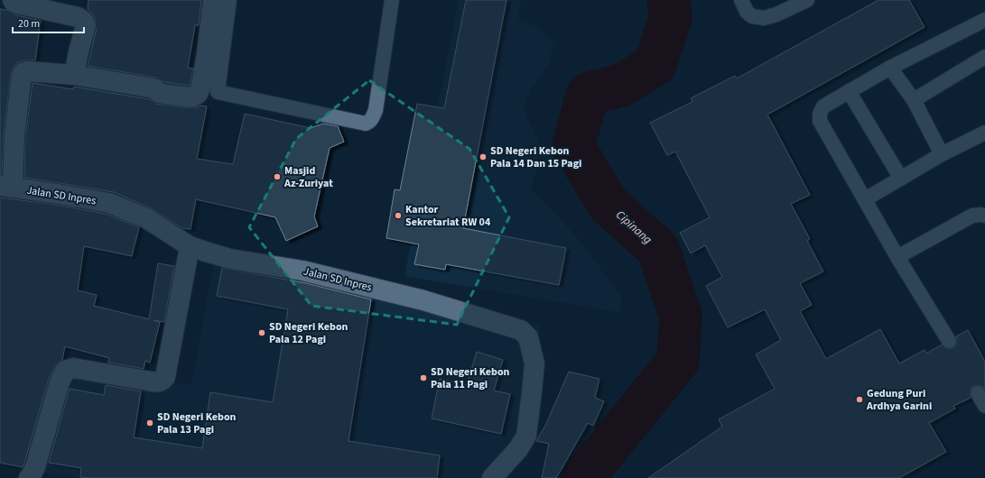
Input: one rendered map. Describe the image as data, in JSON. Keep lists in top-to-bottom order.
{
  "streets": {
    "street": ["Jalan SD Inpres"]
  },
  "water": ["Cipinang"],
  "places": [
    "SD Negeri Kebon Pala 14 Dan 15 Pagi",
    "Masjid Az-Zuriyat",
    "Kantor Sekretariat RW 04",
    "SD Negeri Kebon Pala 12 Pagi",
    "SD Negeri Kebon Pala 11 Pagi",
    "Gedung Puri Ardhya Garini",
    "SD Negeri Kebon Pala 13 Pagi"
  ],
  "scale_bar": "20 m"
}
